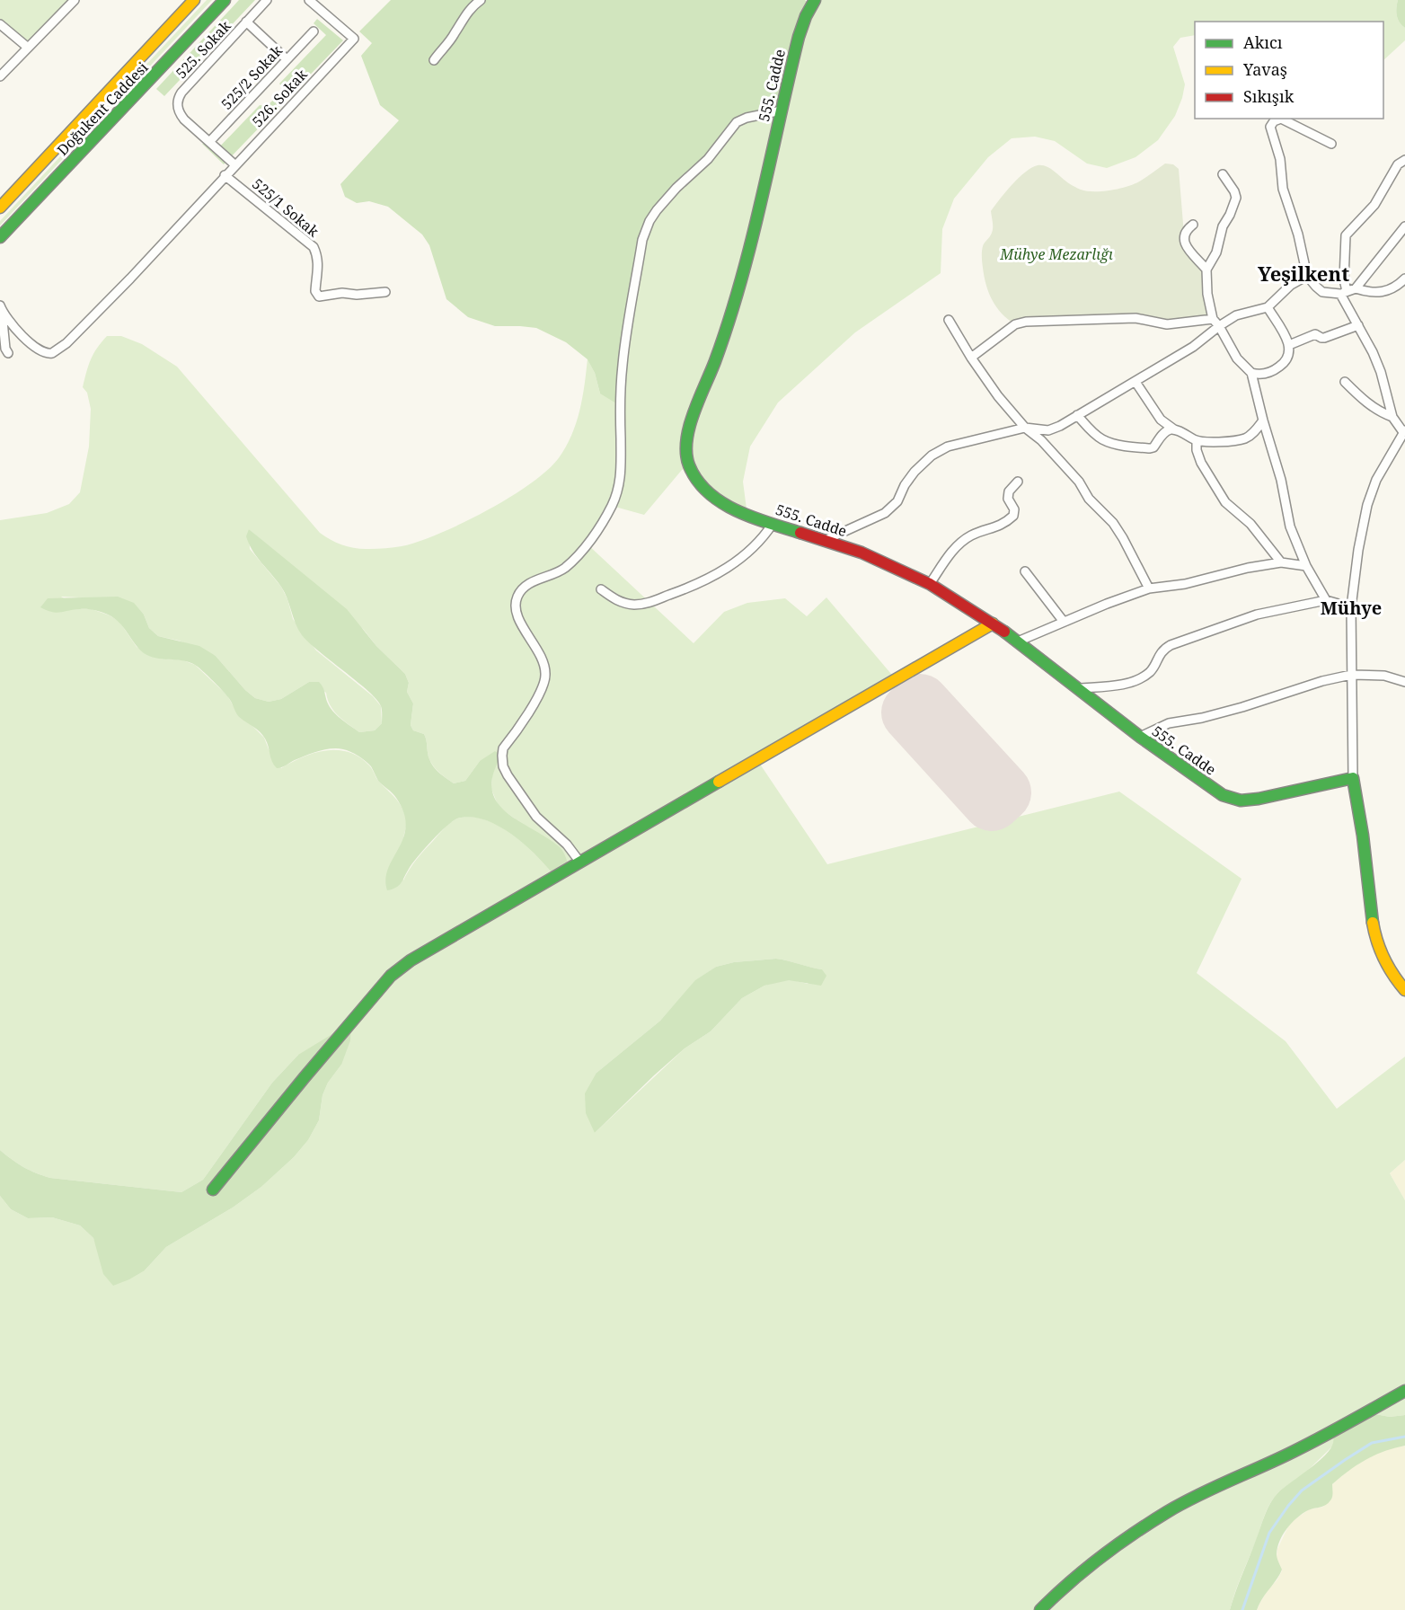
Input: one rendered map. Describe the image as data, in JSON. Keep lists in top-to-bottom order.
{
  "streets": {
    "street": [
      "525. Sokak",
      "525/2 Sokak",
      "555. Cadde",
      "526. Sokak",
      "Doğukent Caddesi",
      "525/1 Sokak"
    ]
  },
  "crossings": [
    ["525. Sokak", "525/2 Sokak"],
    ["525. Sokak", "526. Sokak"],
    ["526. Sokak", "525/1 Sokak"]
  ],
  "districts": ["Yeşilkent", "Mühye"],
  "parks": ["Mühye Mezarlığı"],
  "legend": ["Akıcı", "Yavaş", "Sıkışık"]
}
